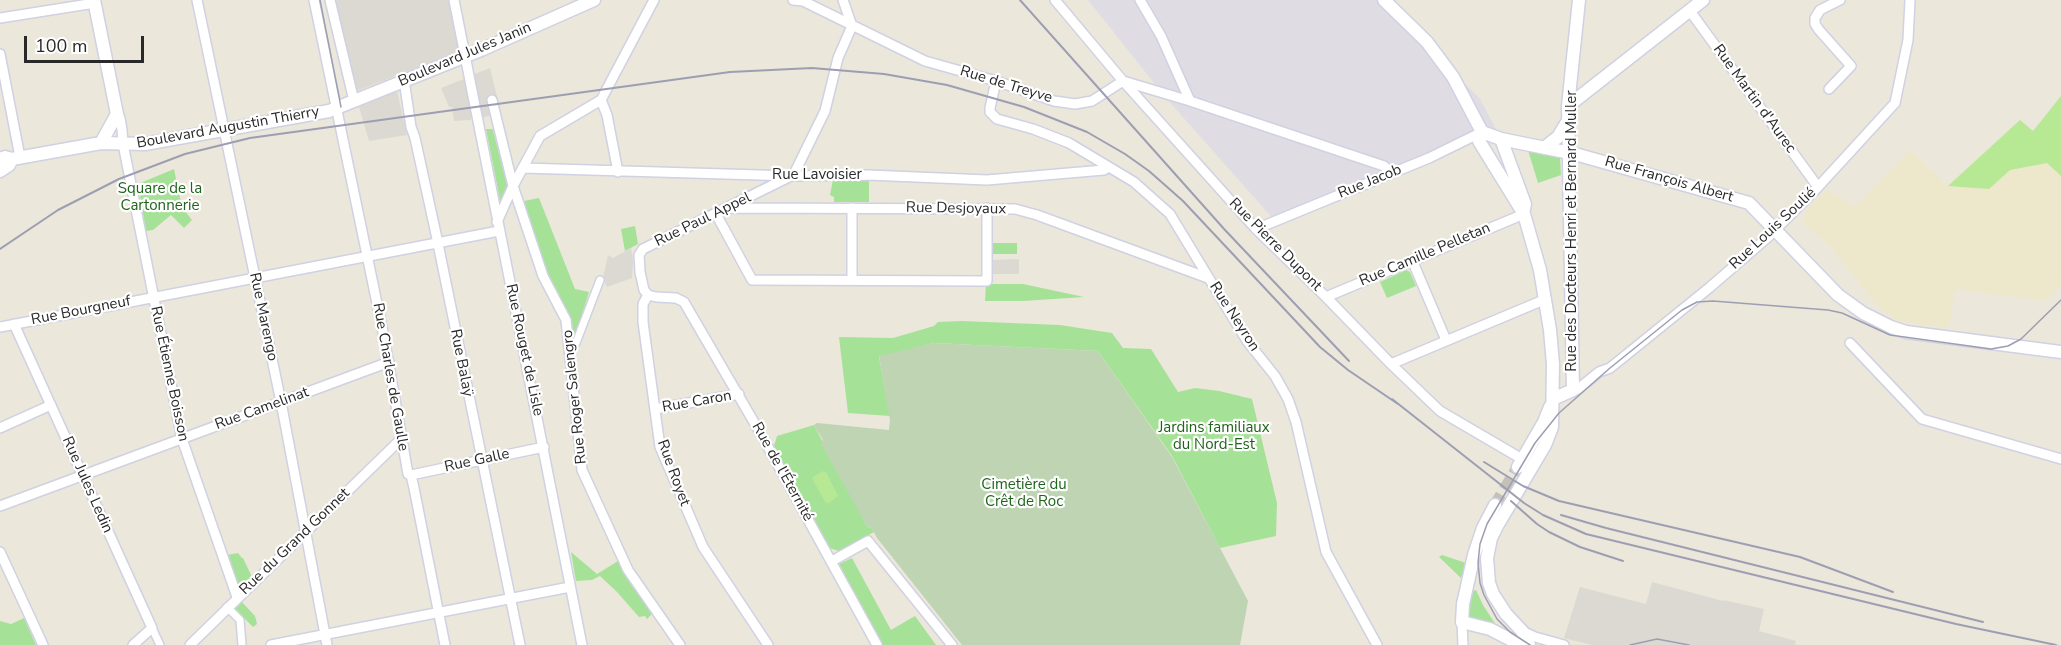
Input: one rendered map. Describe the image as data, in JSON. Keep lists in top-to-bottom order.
{
  "streets": {
    "main road": [
      "Boulevard Jules Janin",
      "Boulevard Augustin Thierry",
      "Rue François Albert",
      "Rue Louis Soulié",
      "Rue des Docteurs Henri et Bernard Muller"
    ],
    "street": [
      "Rue de Treyve",
      "Rue Martin d'Aurec",
      "Rue Lavoisier",
      "Rue Jacob",
      "Rue Desjoyaux",
      "Rue Paul Appel",
      "Rue Pierre Dupont",
      "Rue Camille Pelletan",
      "Rue Bourgneuf",
      "Rue Marengo",
      "Rue Neyron",
      "Rue Rouget de Lisle",
      "Rue Balaÿ",
      "Rue Étienne Boisson",
      "Rue Charles de Gaulle",
      "Rue Roger Salengro",
      "Rue Caron",
      "Rue Camelinat",
      "Rue Galle",
      "Rue de l'Éternité",
      "Rue Royet",
      "Rue Jules Ledin",
      "Rue du Grand Gonnet"
    ]
  },
  "crossings": [
    ["Boulevard Jules Janin", "Boulevard Augustin Thierry"],
    ["Boulevard Jules Janin", "Rue Rouget de Lisle"],
    ["Boulevard Jules Janin", "Rue Balaÿ"],
    ["Boulevard Jules Janin", "Rue Charles de Gaulle"],
    ["Rue de Treyve", "Rue Pierre Dupont"],
    ["Rue de Treyve", "Rue Neyron"],
    ["Rue Martin d'Aurec", "Rue Louis Soulié"],
    ["Boulevard Augustin Thierry", "Rue Marengo"],
    ["Boulevard Augustin Thierry", "Rue Étienne Boisson"],
    ["Boulevard Augustin Thierry", "Rue Charles de Gaulle"],
    ["Rue Lavoisier", "Rue Paul Appel"],
    ["Rue Lavoisier", "Rue Neyron"],
    ["Rue François Albert", "Rue Jacob"],
    ["Rue François Albert", "Rue Louis Soulié"],
    ["Rue François Albert", "Rue des Docteurs Henri et Bernard Muller"],
    ["Rue Jacob", "Rue Pierre Dupont"],
    ["Rue Desjoyaux", "Rue Paul Appel"],
    ["Rue Desjoyaux", "Rue Neyron"],
    ["Rue Paul Appel", "Rue Royet"],
    ["Rue Louis Soulié", "Rue des Docteurs Henri et Bernard Muller"],
    ["Rue Pierre Dupont", "Rue Camille Pelletan"],
    ["Rue Bourgneuf", "Rue Marengo"],
    ["Rue Bourgneuf", "Rue Rouget de Lisle"],
    ["Rue Bourgneuf", "Rue Balaÿ"],
    ["Rue Bourgneuf", "Rue Étienne Boisson"],
    ["Rue Bourgneuf", "Rue Charles de Gaulle"],
    ["Rue Bourgneuf", "Rue Jules Ledin"],
    ["Rue Marengo", "Rue Camelinat"],
    ["Rue Marengo", "Rue du Grand Gonnet"],
    ["Rue Rouget de Lisle", "Rue Galle"],
    ["Rue Balaÿ", "Rue Galle"],
    ["Rue Étienne Boisson", "Rue Camelinat"],
    ["Rue Étienne Boisson", "Rue du Grand Gonnet"],
    ["Rue Charles de Gaulle", "Rue Camelinat"],
    ["Rue Charles de Gaulle", "Rue Galle"],
    ["Rue Charles de Gaulle", "Rue du Grand Gonnet"],
    ["Rue Caron", "Rue de l'Éternité"],
    ["Rue Caron", "Rue Royet"],
    ["Rue Camelinat", "Rue Jules Ledin"],
    ["Rue de l'Éternité", "Rue Royet"]
  ],
  "parks": ["Square de la Cartonnerie", "Jardins familiaux du Nord-Est", "Cimetière du Crêt de Roc"],
  "scale_bar": "100 m"
}
